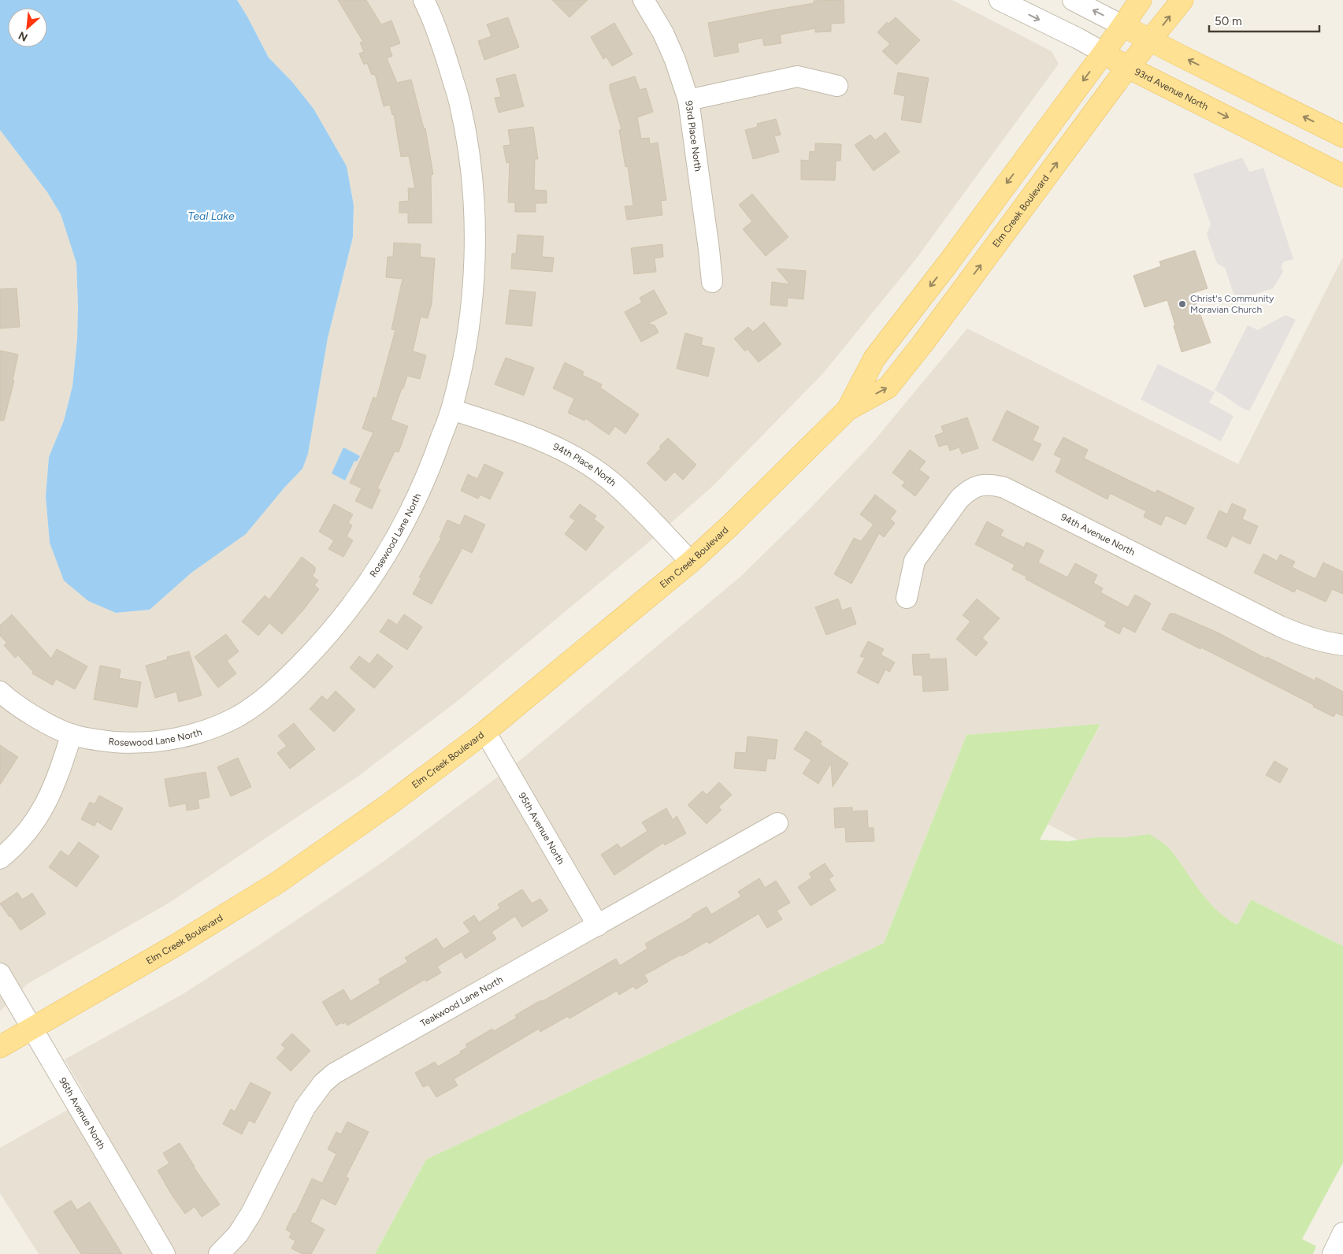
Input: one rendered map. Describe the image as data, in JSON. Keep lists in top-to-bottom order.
{
  "streets": {
    "main road": ["93rd Avenue North", "Elm Creek Boulevard"],
    "street": [
      "93rd Place North",
      "94th Place North",
      "Rosewood Lane North",
      "94th Avenue North",
      "95th Avenue North",
      "Teakwood Lane North",
      "96th Avenue North"
    ]
  },
  "crossings": [
    ["93rd Avenue North", "Elm Creek Boulevard"],
    ["Elm Creek Boulevard", "94th Place North"],
    ["Elm Creek Boulevard", "95th Avenue North"],
    ["Elm Creek Boulevard", "96th Avenue North"],
    ["94th Place North", "Rosewood Lane North"],
    ["95th Avenue North", "Teakwood Lane North"]
  ],
  "one_way": ["93rd Avenue North"],
  "water": ["Teal Lake"],
  "places": ["Christ's Community Moravian Church"],
  "scale_bar": "50 m",
  "north": "bottom left"
}
